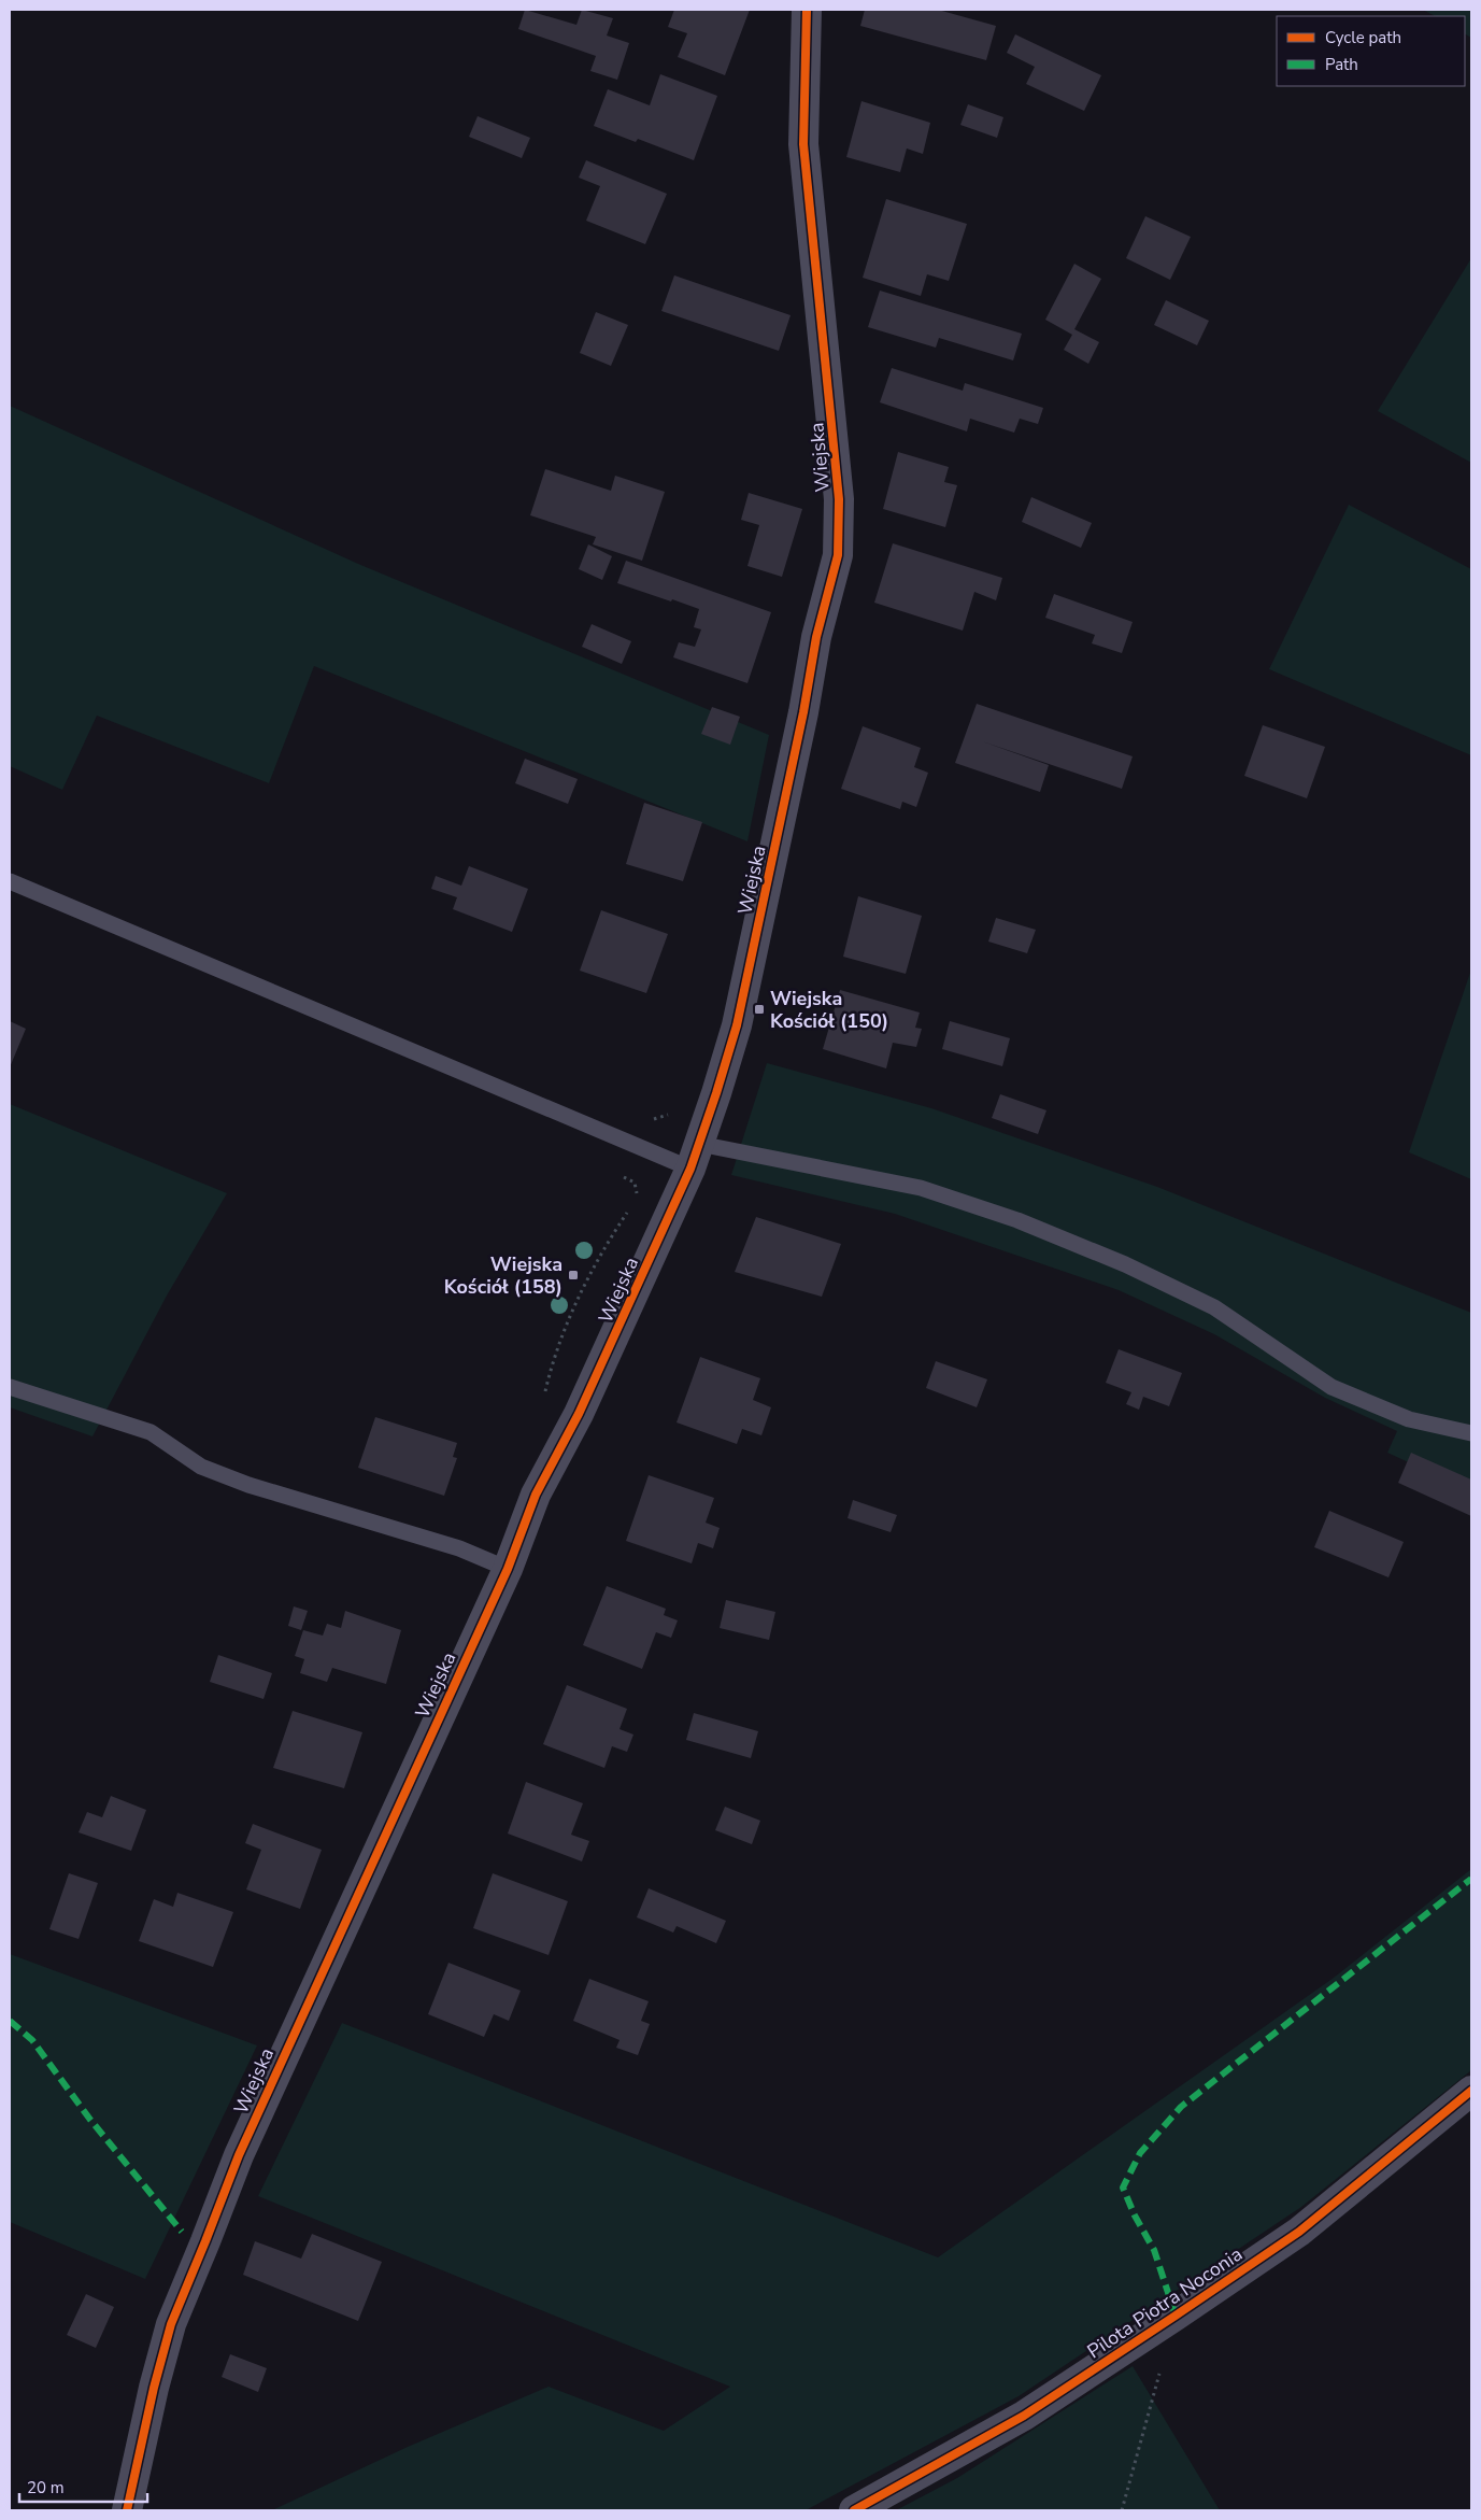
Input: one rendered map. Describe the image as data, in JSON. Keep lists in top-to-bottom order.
{
  "streets": {
    "street": ["Wiejska", "Pilota Piotra Noconia"]
  },
  "places": {
    "transit": ["Wiejska Kościół (150)", "Wiejska Kościół (158)"]
  },
  "legend": ["Cycle path", "Path"],
  "scale_bar": "20 m"
}
